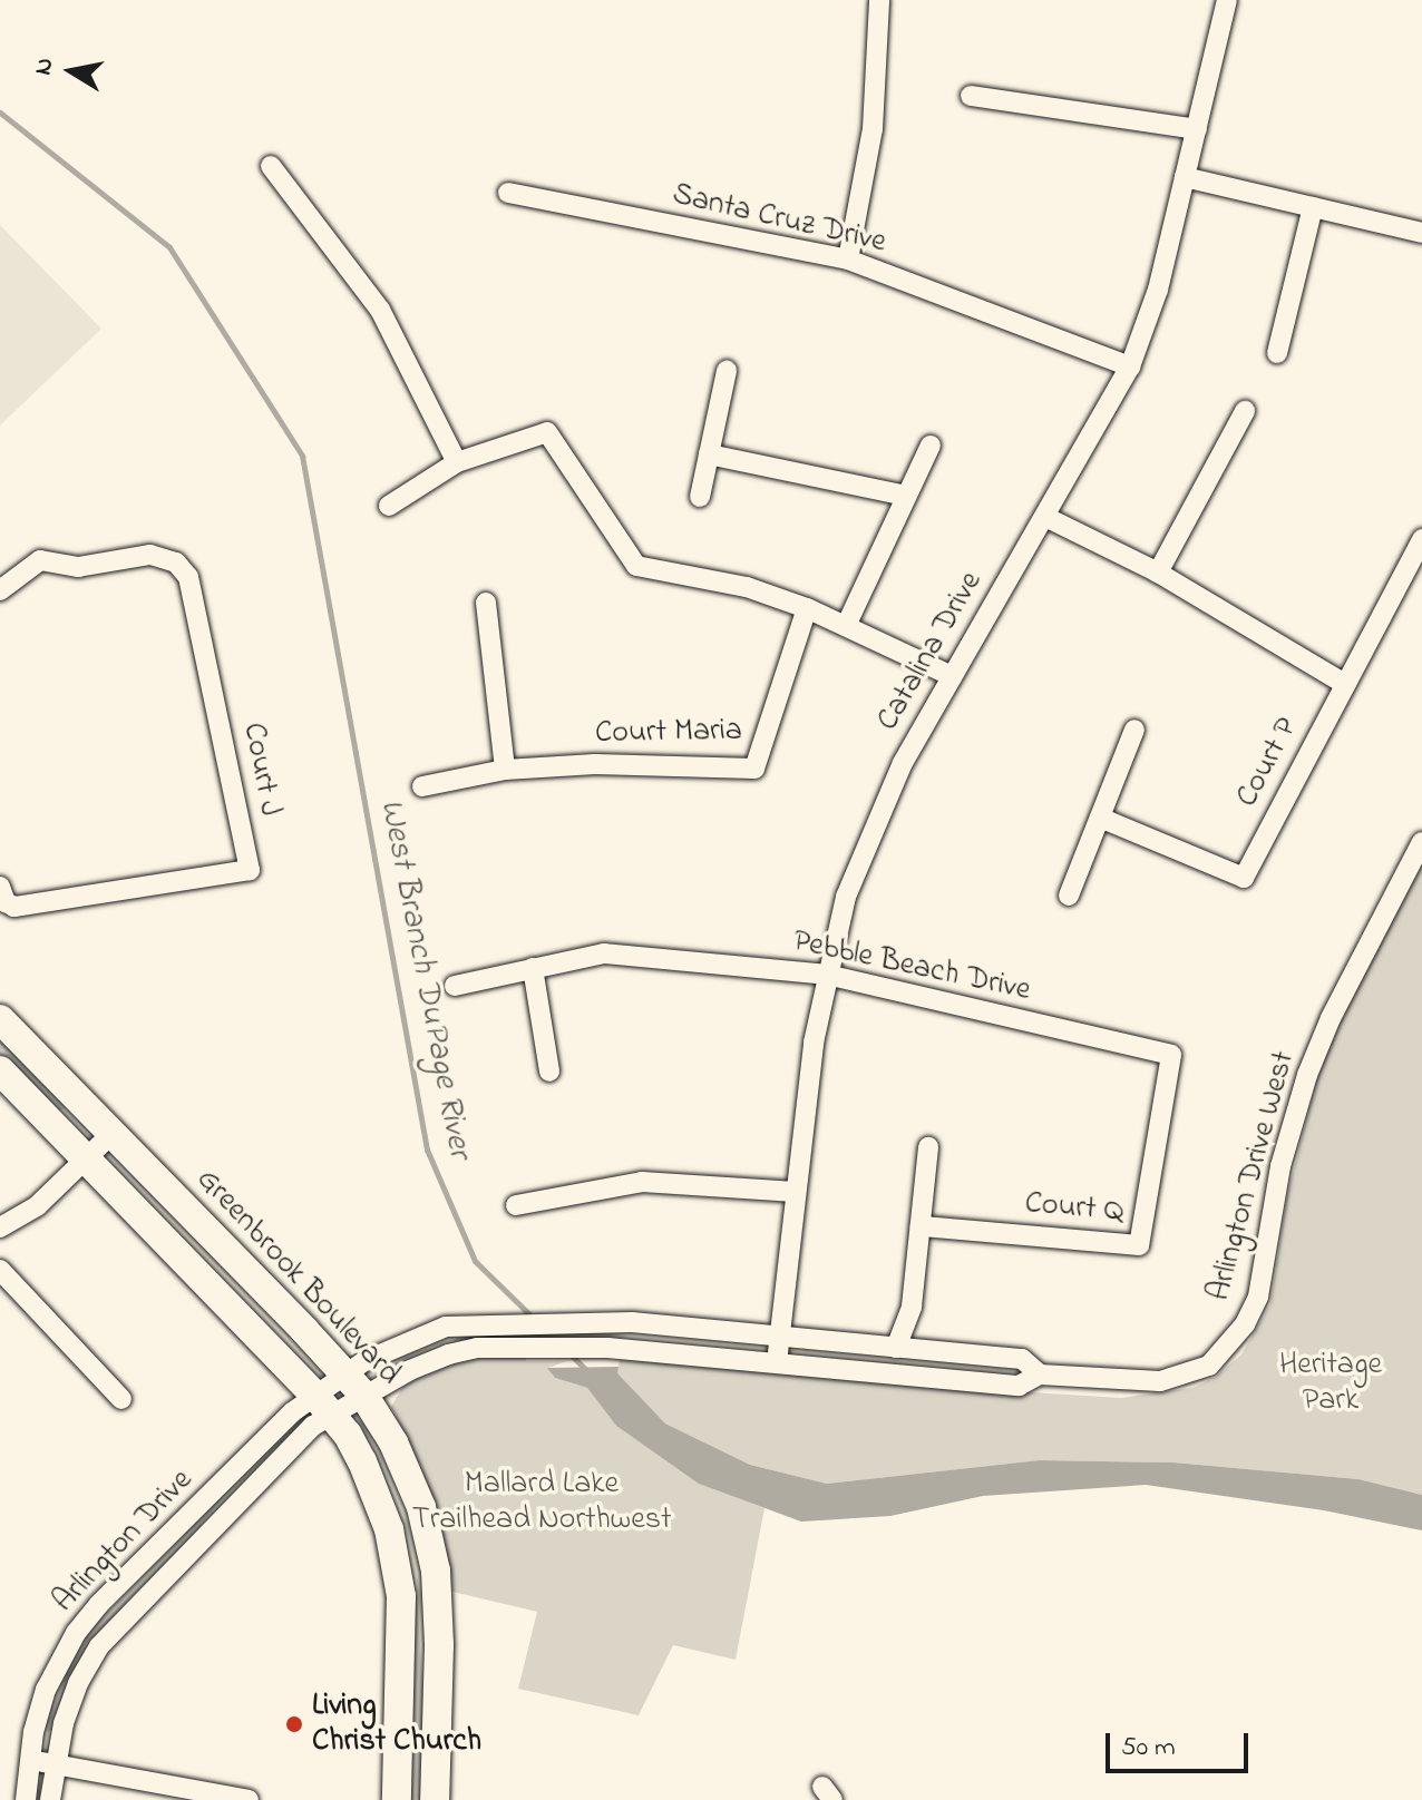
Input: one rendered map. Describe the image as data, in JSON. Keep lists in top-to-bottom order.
{
  "streets": {
    "main road": ["Greenbrook Boulevard"],
    "street": [
      "Santa Cruz Drive",
      "Catalina Drive",
      "Court Maria",
      "Court P",
      "Court J",
      "Pebble Beach Drive",
      "Arlington Drive West",
      "Court Q",
      "Arlington Drive"
    ]
  },
  "crossings": [
    ["Santa Cruz Drive", "Catalina Drive"],
    ["Catalina Drive", "Pebble Beach Drive"],
    ["Catalina Drive", "Arlington Drive West"],
    ["Pebble Beach Drive", "Court Q"],
    ["Arlington Drive West", "Greenbrook Boulevard"],
    ["Arlington Drive West", "Arlington Drive"],
    ["Greenbrook Boulevard", "Arlington Drive"]
  ],
  "water": ["West Branch DuPage River"],
  "parks": ["Heritage Park", "Mallard Lake Trailhead Northwest"],
  "places": ["Living Christ Church"],
  "scale_bar": "50 m",
  "north": "left"
}
